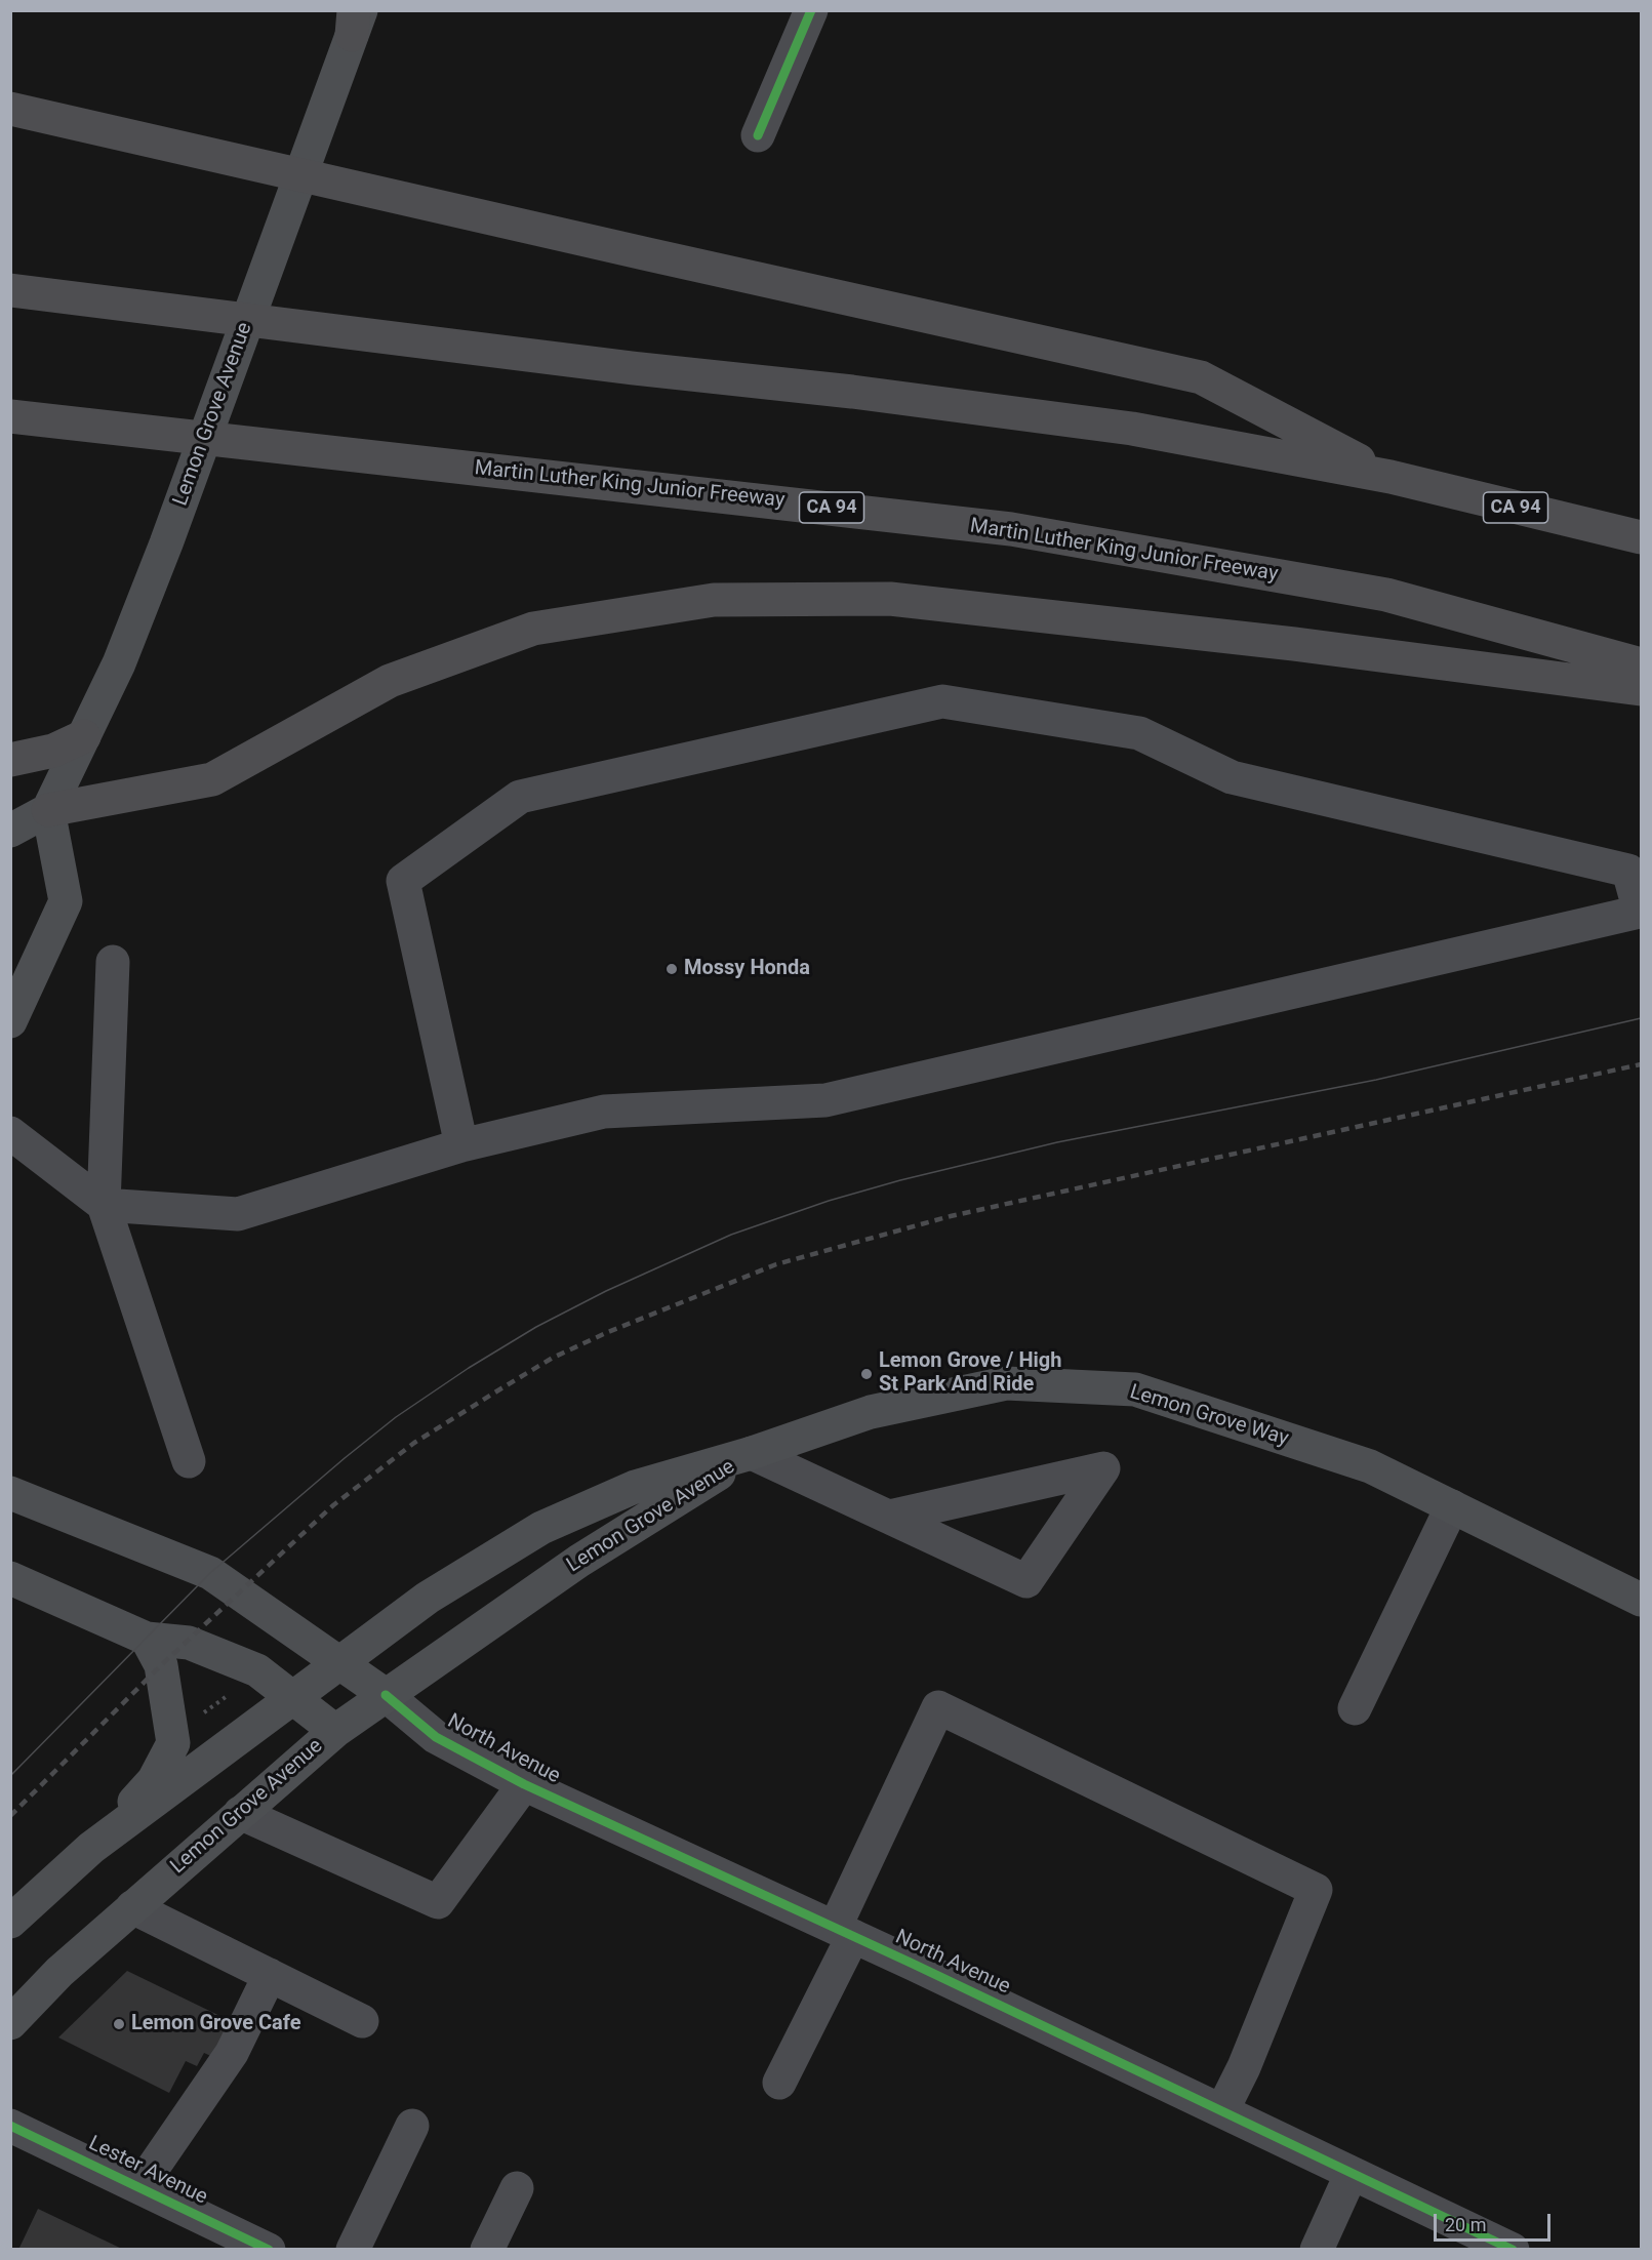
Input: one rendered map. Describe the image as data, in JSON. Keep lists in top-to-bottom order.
{
  "streets": {
    "highway": ["Martin Luther King Junior Freeway", "CA 94"],
    "main road": ["Lemon Grove Avenue", "Lemon Grove Way", "North Avenue"],
    "street": ["Lester Avenue"]
  },
  "crossings": [
    ["Lemon Grove Avenue", "Lemon Grove Way"],
    ["Lemon Grove Avenue", "North Avenue"]
  ],
  "places": ["Mossy Honda", "Lemon Grove / High St Park And Ride", "Lemon Grove Cafe"],
  "scale_bar": "20 m"
}
